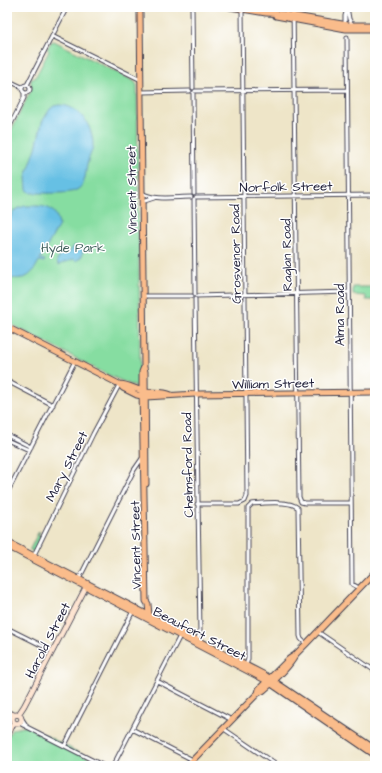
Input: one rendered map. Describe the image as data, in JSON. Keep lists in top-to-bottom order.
{
  "streets": {
    "main road": ["Vincent Street", "William Street", "Beaufort Street"],
    "street": [
      "Norfolk Street",
      "Grosvenor Road",
      "Raglan Road",
      "Alma Road",
      "Chelmsford Road",
      "Mary Street",
      "Harold Street"
    ]
  },
  "crossings": [
    ["Norfolk Street", "Vincent Street"],
    ["Norfolk Street", "Grosvenor Road"],
    ["Norfolk Street", "Raglan Road"],
    ["Norfolk Street", "Alma Road"],
    ["Norfolk Street", "Chelmsford Road"],
    ["Vincent Street", "William Street"],
    ["Vincent Street", "Beaufort Street"],
    ["Grosvenor Road", "William Street"],
    ["Grosvenor Road", "Chelmsford Road"],
    ["Raglan Road", "Alma Road"],
    ["Raglan Road", "William Street"],
    ["Alma Road", "William Street"],
    ["William Street", "Chelmsford Road"],
    ["William Street", "Mary Street"],
    ["Chelmsford Road", "Beaufort Street"],
    ["Mary Street", "Beaufort Street"],
    ["Beaufort Street", "Harold Street"]
  ],
  "parks": ["Hyde Park"]
}
